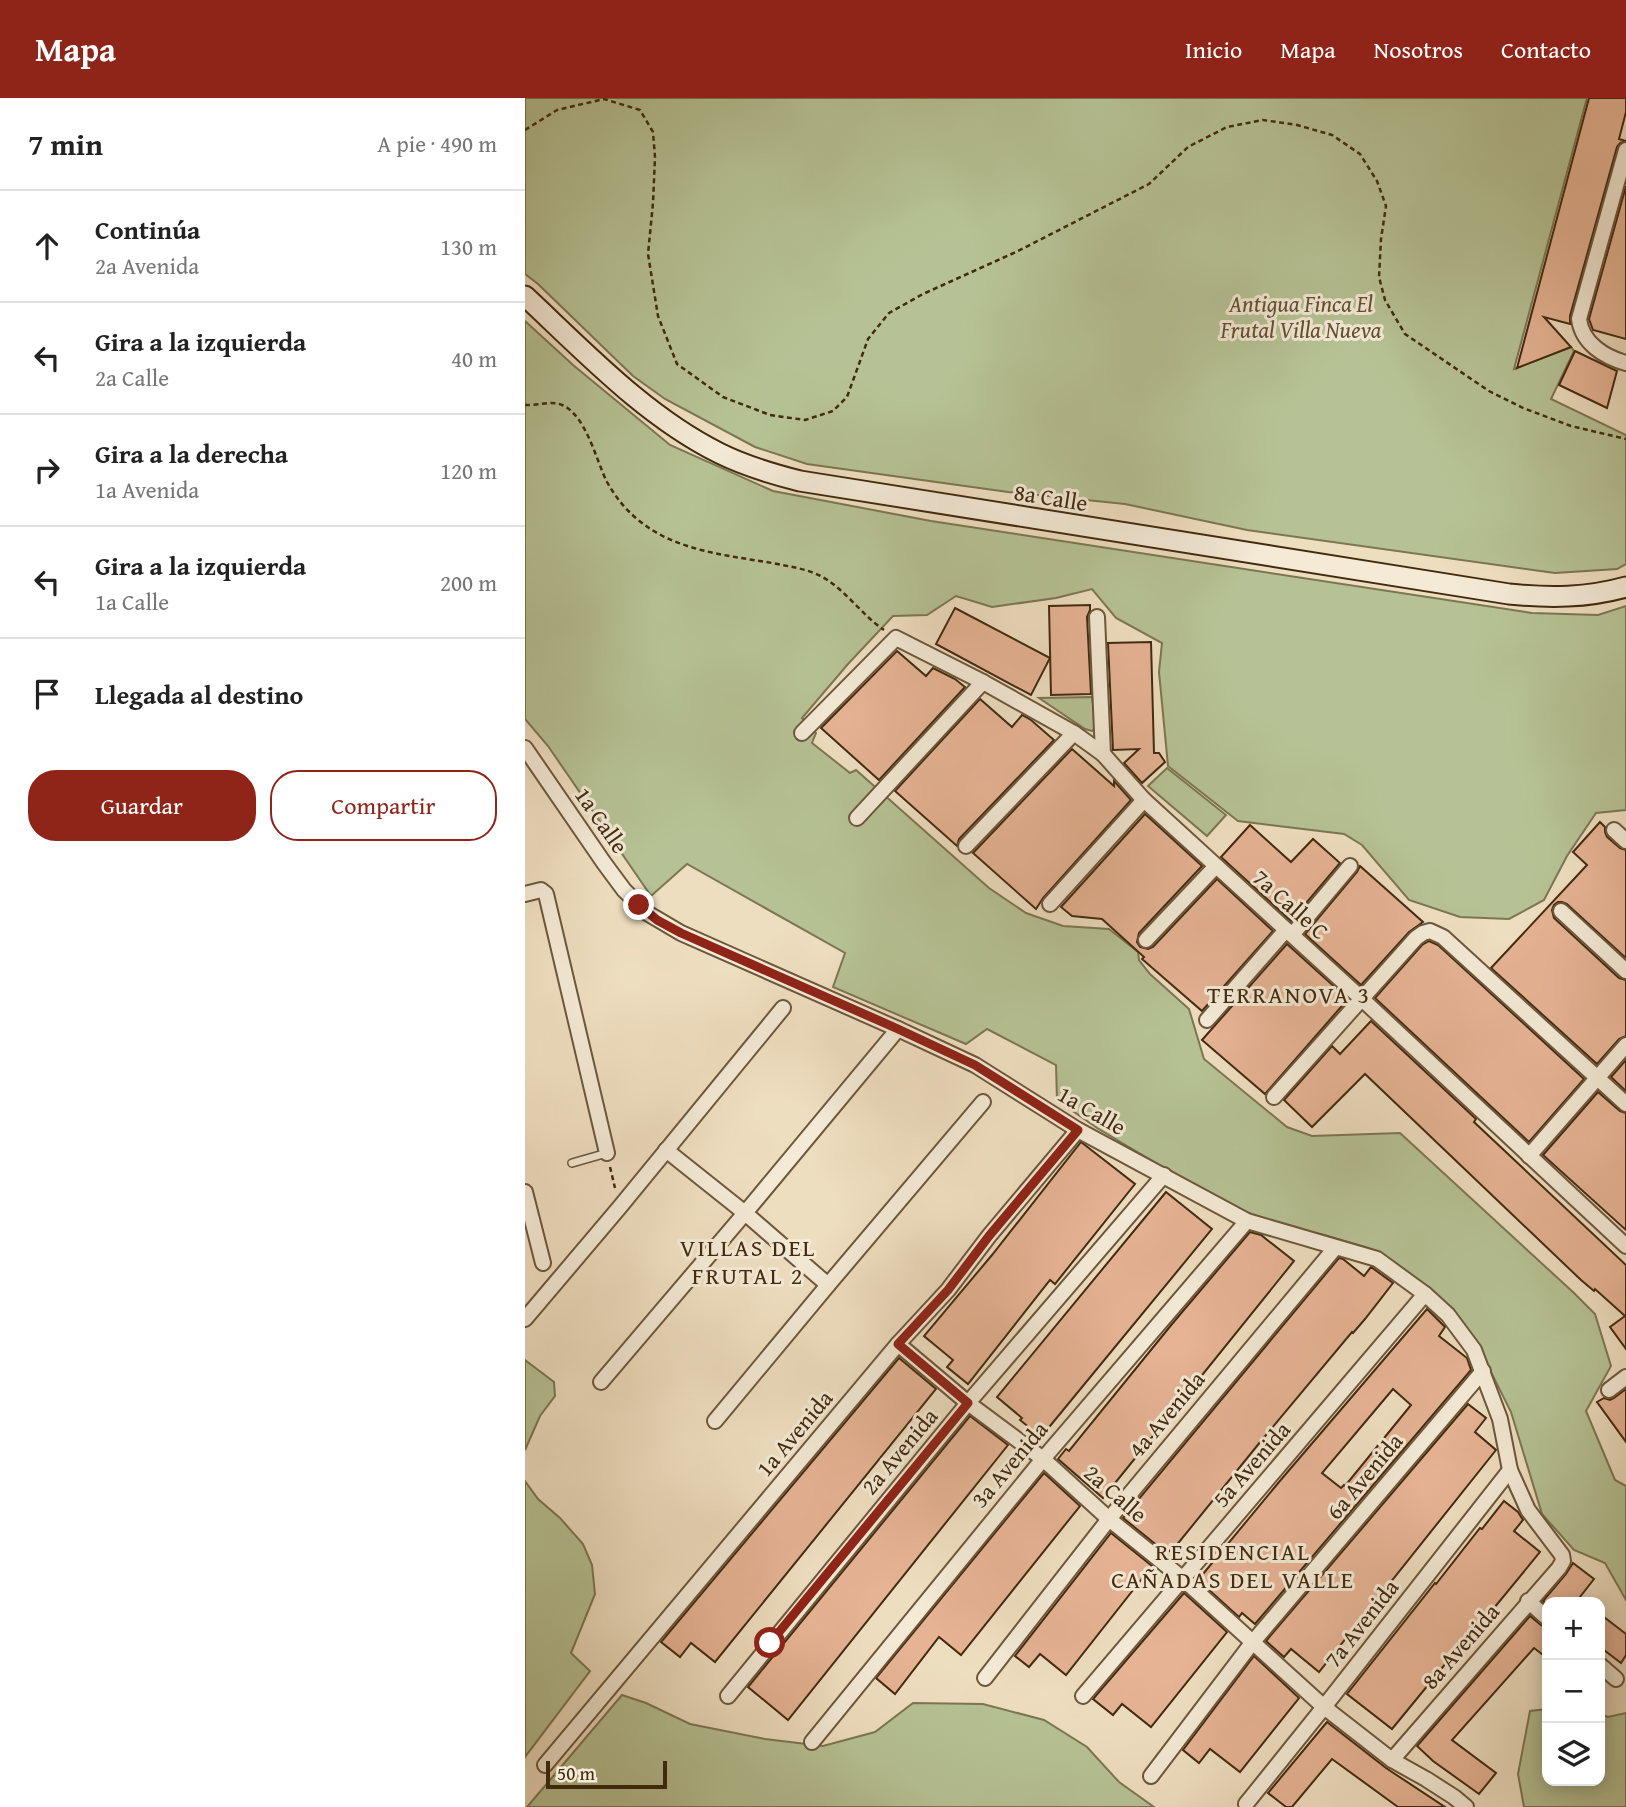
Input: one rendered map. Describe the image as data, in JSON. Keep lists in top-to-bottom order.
{
  "streets": {
    "main road": ["8a Calle"],
    "street": [
      "1a Calle",
      "7a Calle C",
      "4a Avenida",
      "1a Avenida",
      "2a Avenida",
      "3a Avenida",
      "5a Avenida",
      "6a Avenida",
      "2a Calle",
      "7a Avenida",
      "8a Avenida"
    ]
  },
  "crossings": [
    ["1a Calle", "4a Avenida"],
    ["1a Calle", "1a Avenida"],
    ["1a Calle", "2a Avenida"],
    ["1a Calle", "3a Avenida"],
    ["1a Calle", "5a Avenida"],
    ["1a Calle", "6a Avenida"],
    ["1a Calle", "7a Avenida"],
    ["1a Calle", "8a Avenida"],
    ["4a Avenida", "2a Calle"],
    ["1a Avenida", "2a Calle"],
    ["2a Avenida", "2a Calle"],
    ["3a Avenida", "2a Calle"],
    ["5a Avenida", "2a Calle"],
    ["6a Avenida", "2a Calle"],
    ["2a Calle", "7a Avenida"],
    ["2a Calle", "8a Avenida"]
  ],
  "districts": ["TERRANOVA 3", "VILLAS DEL FRUTAL 2", "RESIDENCIAL CAÑADAS DEL VALLE"],
  "parks": ["Antigua Finca El Frutal Villa Nueva"],
  "scale_bar": "50 m",
  "page": {
    "header": "Mapa",
    "nav": [
      "Inicio",
      "Mapa",
      "Nosotros",
      "Contacto"
    ],
    "heading": ["7 min", "A pie · 490 m"],
    "list": [
      ["Continúa", "2a Avenida", "130 m"],
      ["Gira a la izquierda", "2a Calle", "40 m"],
      ["Gira a la derecha", "1a Avenida", "120 m"],
      ["Gira a la izquierda", "1a Calle", "200 m"],
      "Llegada al destino"
    ],
    "buttons": ["Guardar", "Compartir"],
    "map_buttons": ["+", "−"],
    "scale": "50 m"
  }
}
